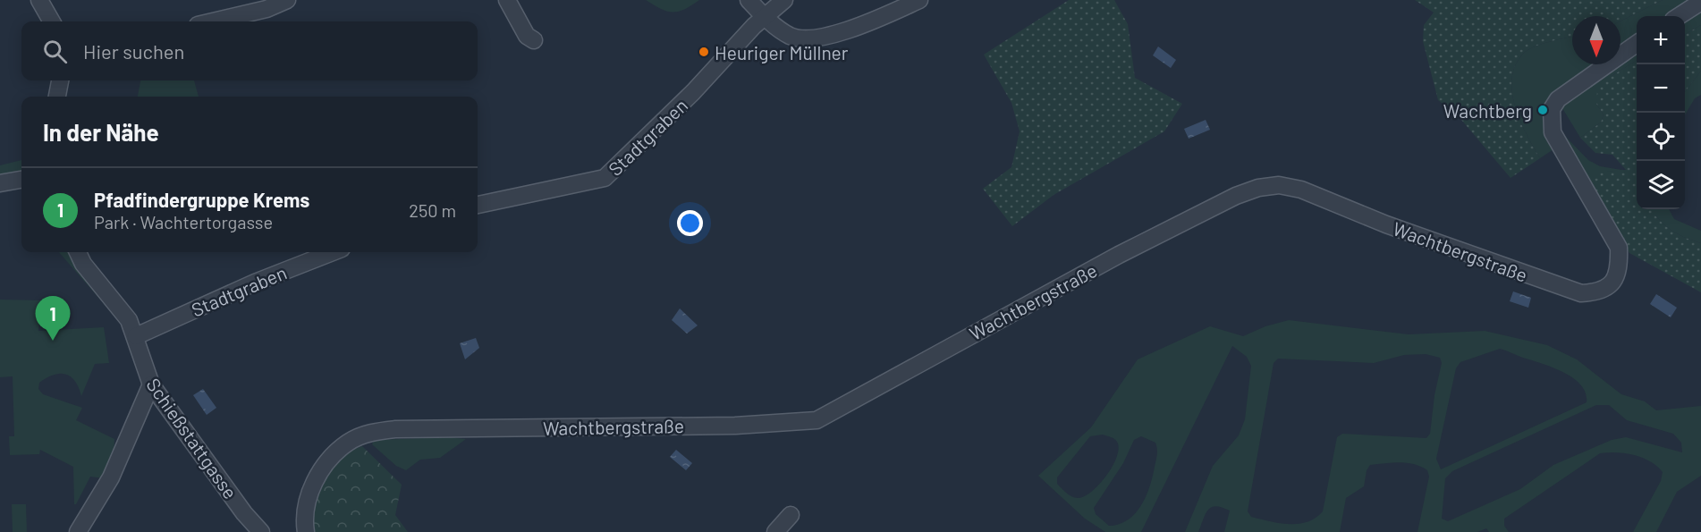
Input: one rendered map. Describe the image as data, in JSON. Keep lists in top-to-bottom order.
{
  "streets": {
    "street": ["Stadtgraben", "Wachtbergstraße", "Schießstattgasse"]
  },
  "crossings": [
    ["Stadtgraben", "Schießstattgasse"]
  ],
  "places": ["Heuriger Müllner", "Wachtberg"],
  "north": "bottom",
  "page": {
    "map_buttons": ["+", "−"],
    "search": "Hier suchen",
    "heading": "In der Nähe",
    "list": [
      {
        "mark": "1",
        "name": "Pfadfindergruppe Krems",
        "note": "Park · Wachtertorgasse",
        "value": "250 m"
      }
    ],
    "pins": "1"
  }
}
